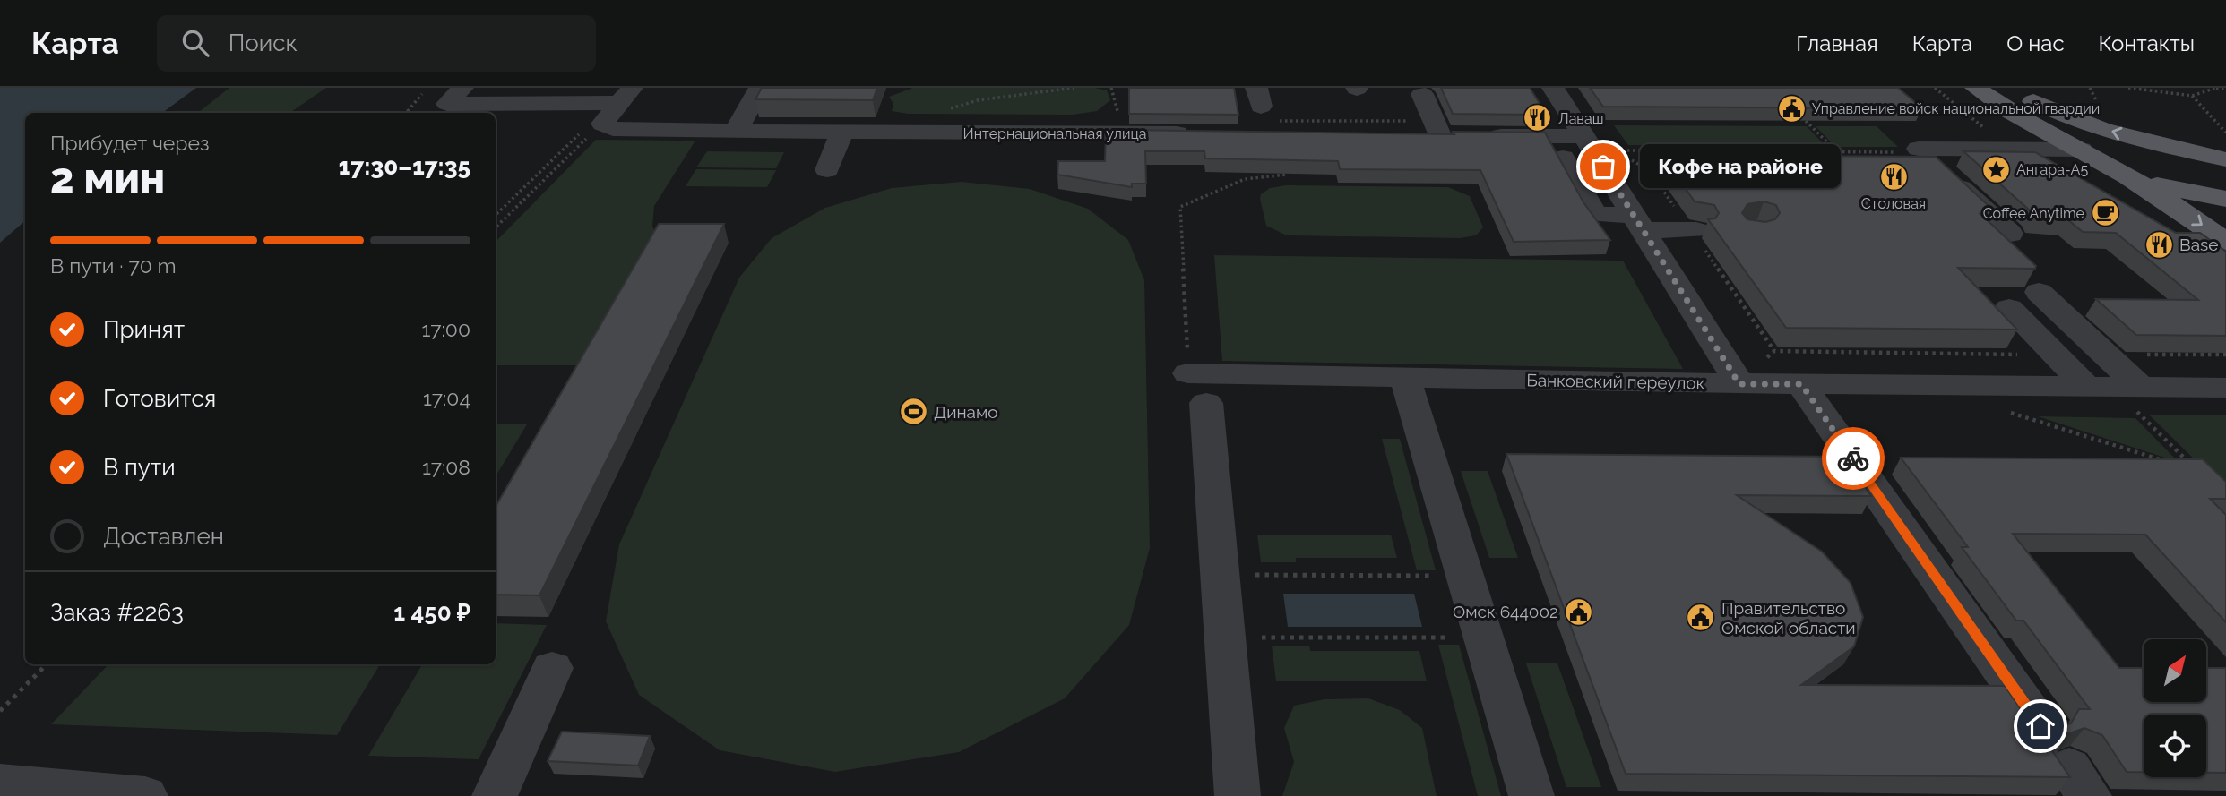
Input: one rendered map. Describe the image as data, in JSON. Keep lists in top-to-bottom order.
{
  "streets": {
    "street": ["Интернациональная улица", "Банковский переулок"]
  },
  "places": {
    "public building": ["Управление войск национальной гвардии", "Омск 644002", "Правительство Омской области"],
    "restaurant": ["Лаваш", "Столовая", "Base"],
    "other": ["Кофе на районе"],
    "place": ["Ангара-А5"],
    "cafe": ["Coffee Anytime"],
    "sports": ["Динамо"]
  },
  "north": "top right",
  "page": {
    "header": "Карта",
    "search": "Поиск",
    "nav": [
      "Главная",
      "Карта",
      "О нас",
      "Контакты"
    ],
    "heading": ["2 мин", "Прибудет через", "17:30–17:35"],
    "panel": ["Заказ #2263", "1 450 ₽"],
    "bubble": "Кофе на районе",
    "bar": "В пути · 70 m",
    "list": [
      ["Принят", "17:00"],
      ["Готовится", "17:04"],
      ["В пути", "17:08"],
      "Доставлен"
    ]
  }
}
